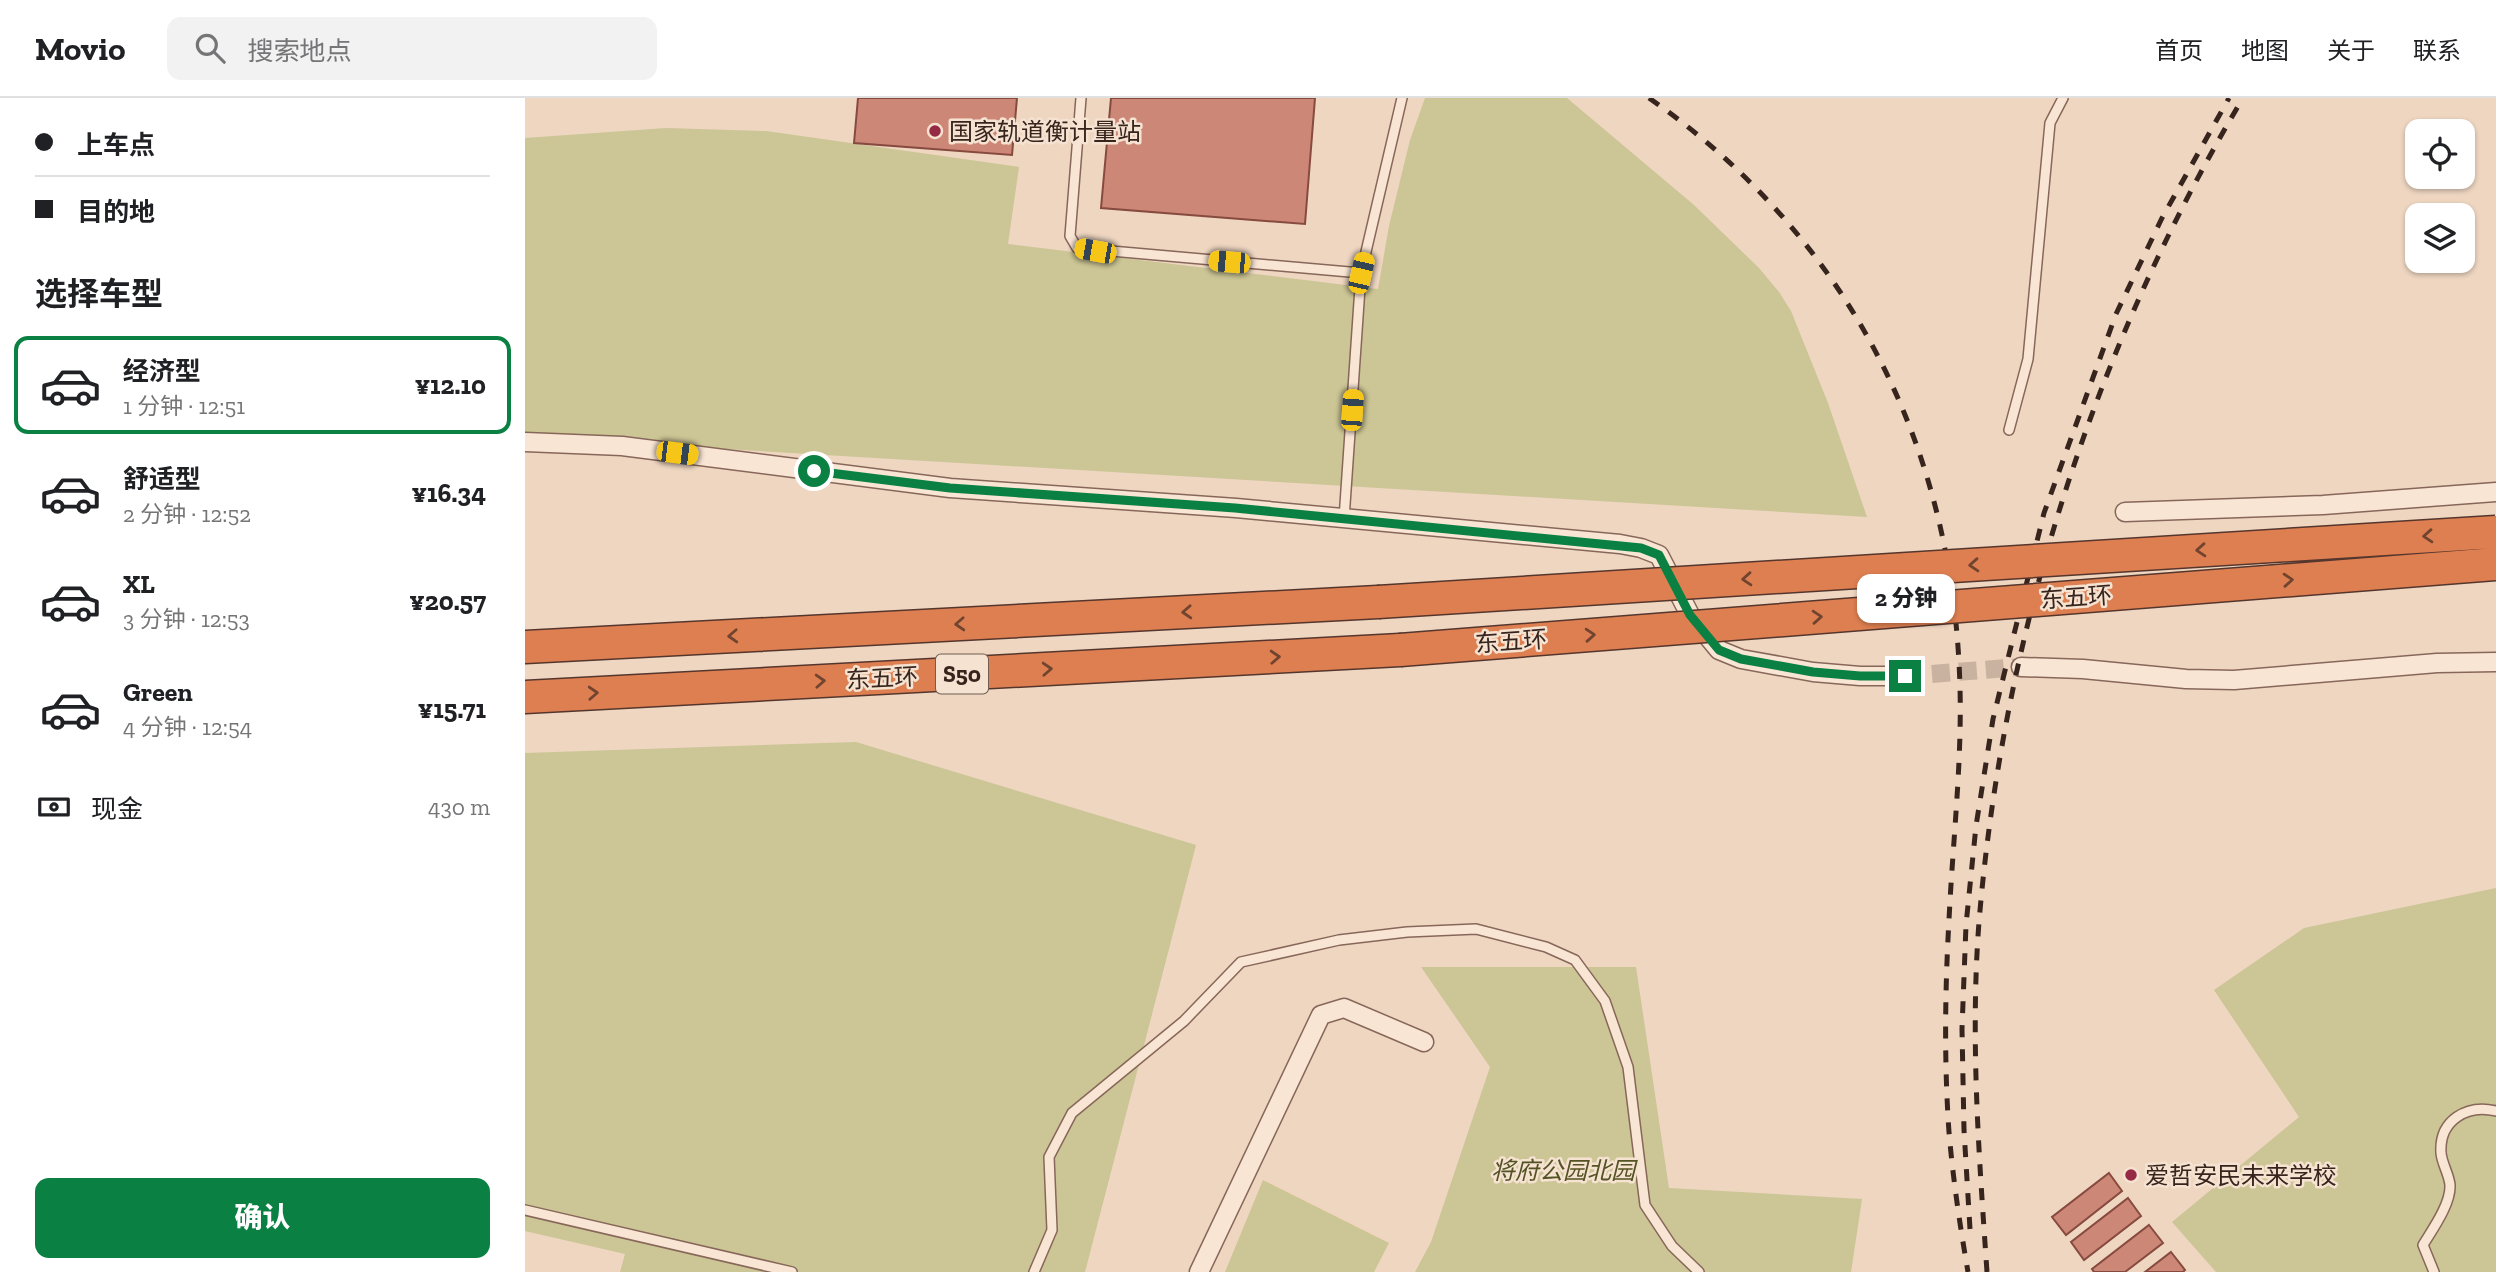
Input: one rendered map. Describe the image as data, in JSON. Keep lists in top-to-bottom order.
{
  "streets": {
    "highway": ["东五环", "S50"]
  },
  "parks": ["将府公园北园"],
  "places": ["国家轨道衡计量站", "爱哲安民未来学校"],
  "page": {
    "header": "Movio",
    "search": "搜索地点",
    "nav": [
      "首页",
      "地图",
      "关于",
      "联系"
    ],
    "banner": ["上车点", "目的地"],
    "heading": "选择车型",
    "list": [
      {
        "name": "经济型",
        "note": "1 分钟 · 12:51",
        "value": "¥12.10"
      },
      {
        "name": "舒适型",
        "note": "2 分钟 · 12:52",
        "value": "¥16.34"
      },
      {
        "name": "XL",
        "note": "3 分钟 · 12:53",
        "value": "¥20.57"
      },
      {
        "name": "Green",
        "note": "4 分钟 · 12:54",
        "value": "¥15.71"
      }
    ],
    "bubble": "2 分钟",
    "pay": ["现金", "430 m"],
    "buttons": "确认"
  }
}
